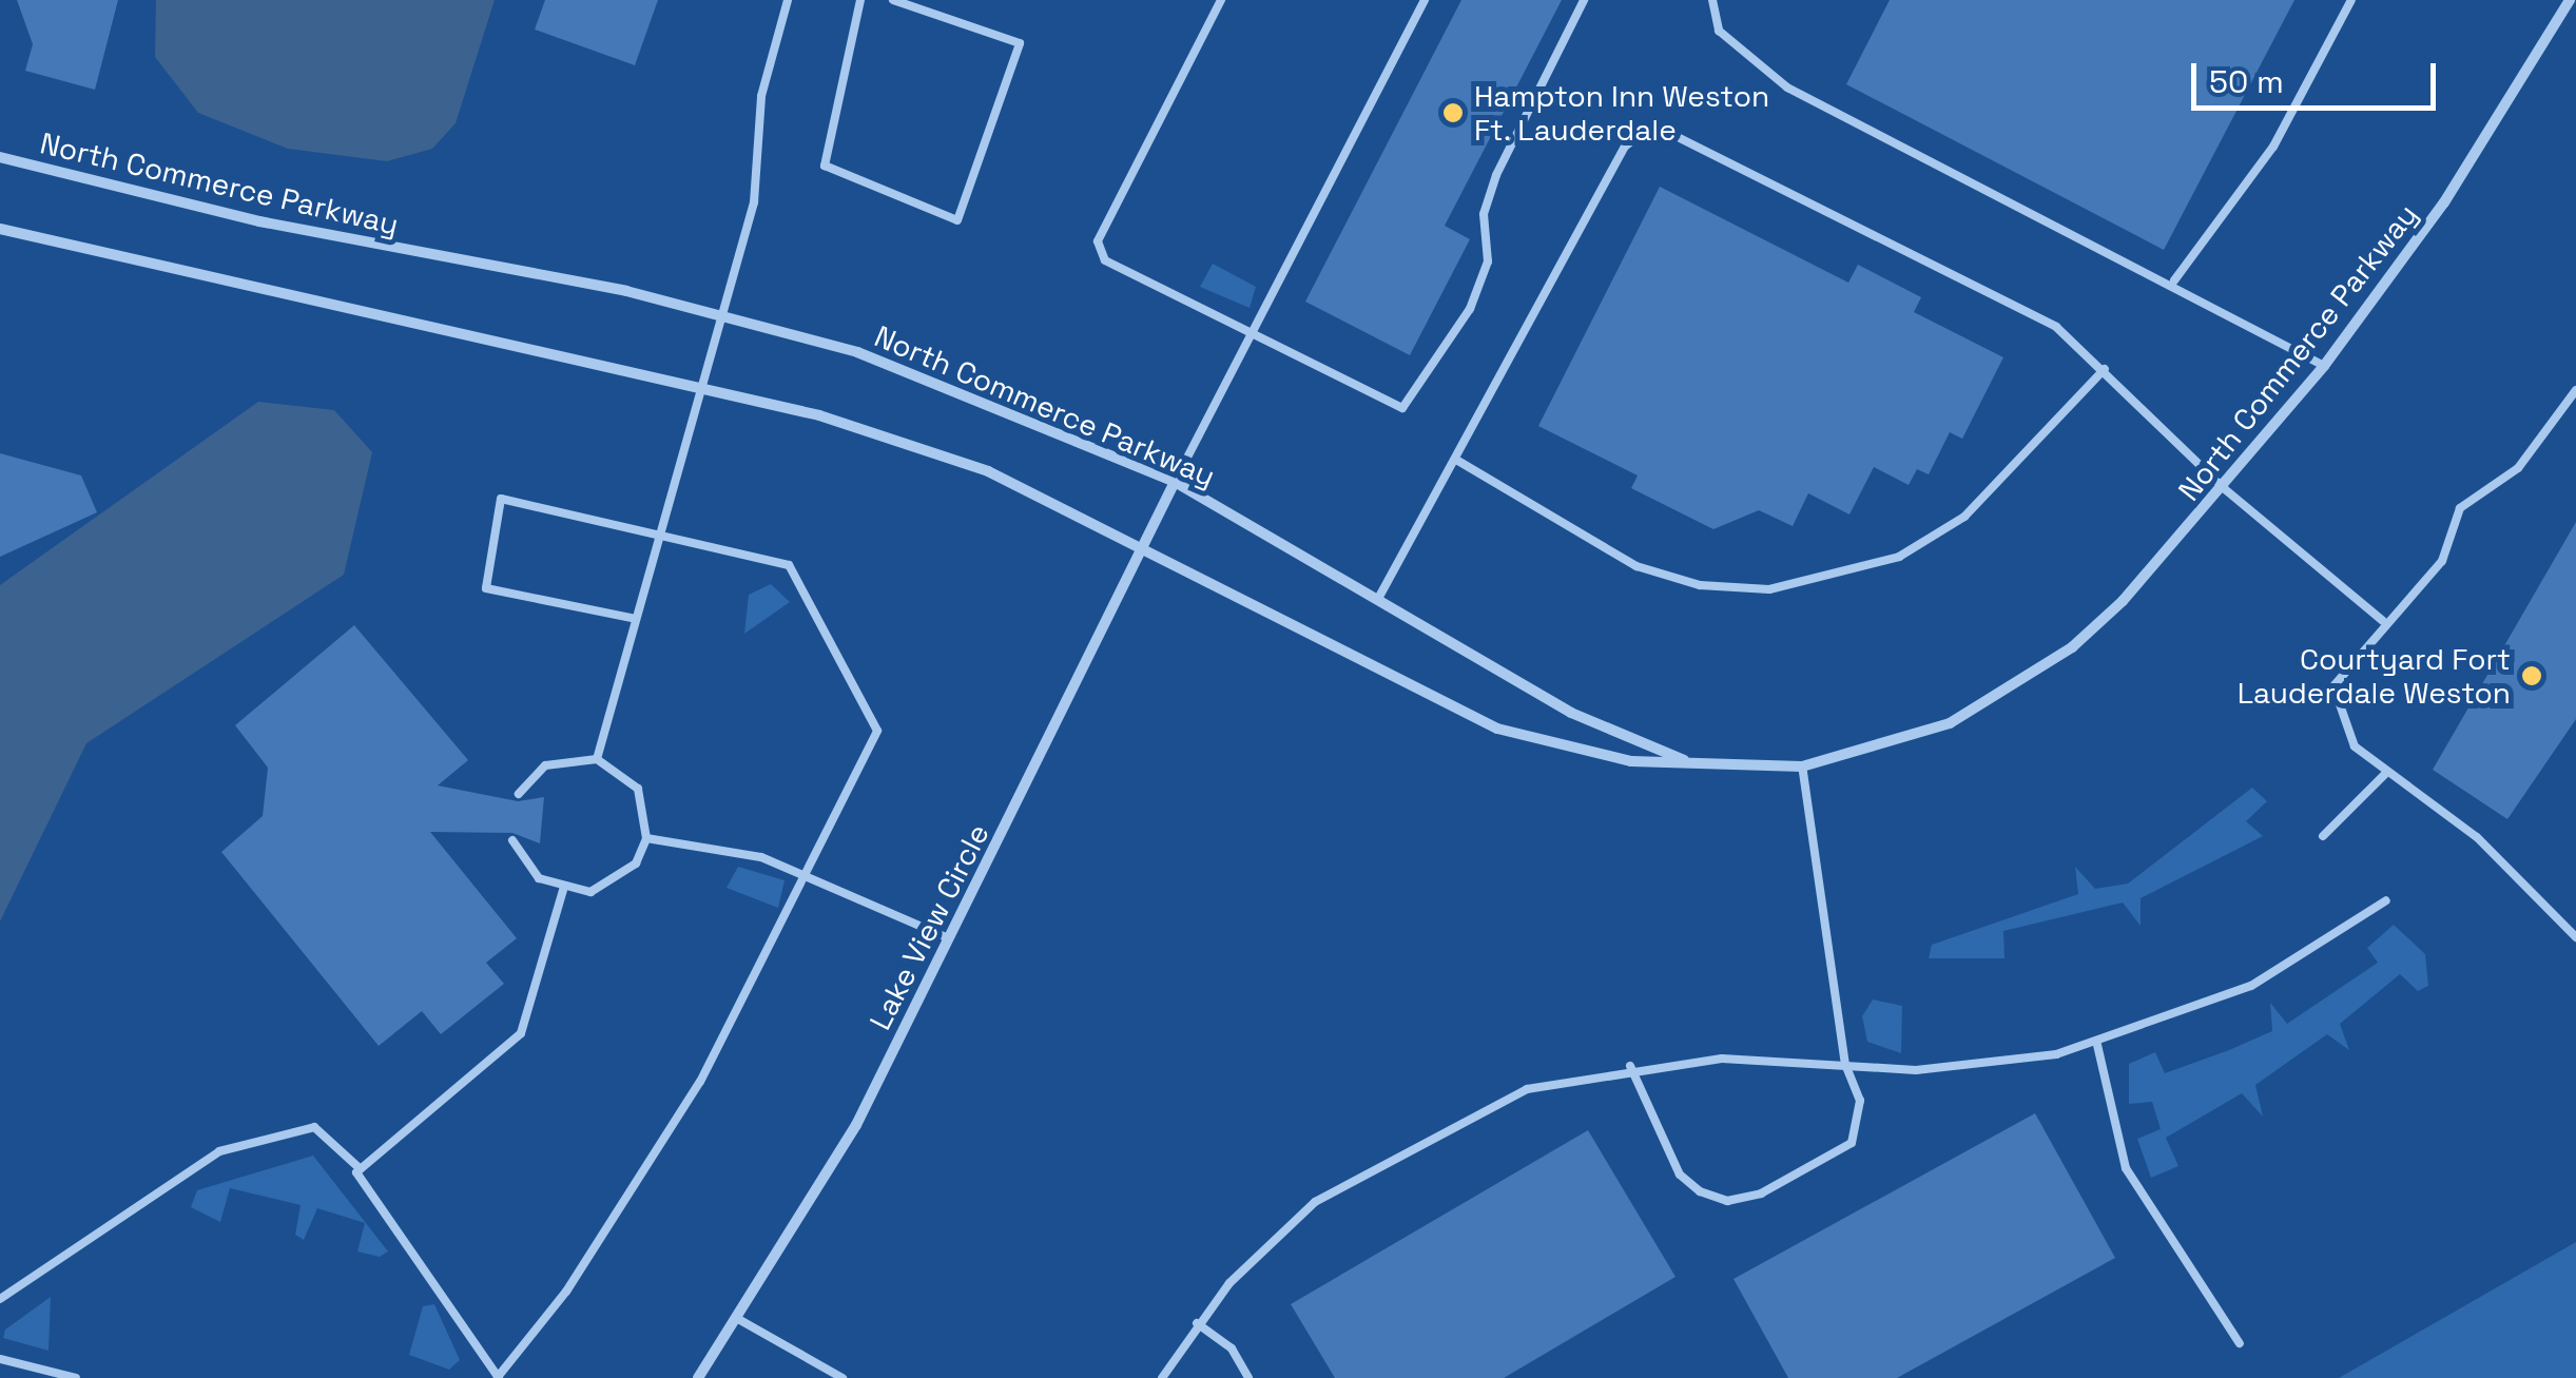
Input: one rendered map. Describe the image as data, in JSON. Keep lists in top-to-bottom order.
{
  "streets": {
    "street": ["North Commerce Parkway", "Lake View Circle"]
  },
  "crossings": [
    ["North Commerce Parkway", "Lake View Circle"]
  ],
  "places": ["Hampton Inn Weston Ft. Lauderdale", "Courtyard Fort Lauderdale Weston"],
  "scale_bar": "50 m"
}
